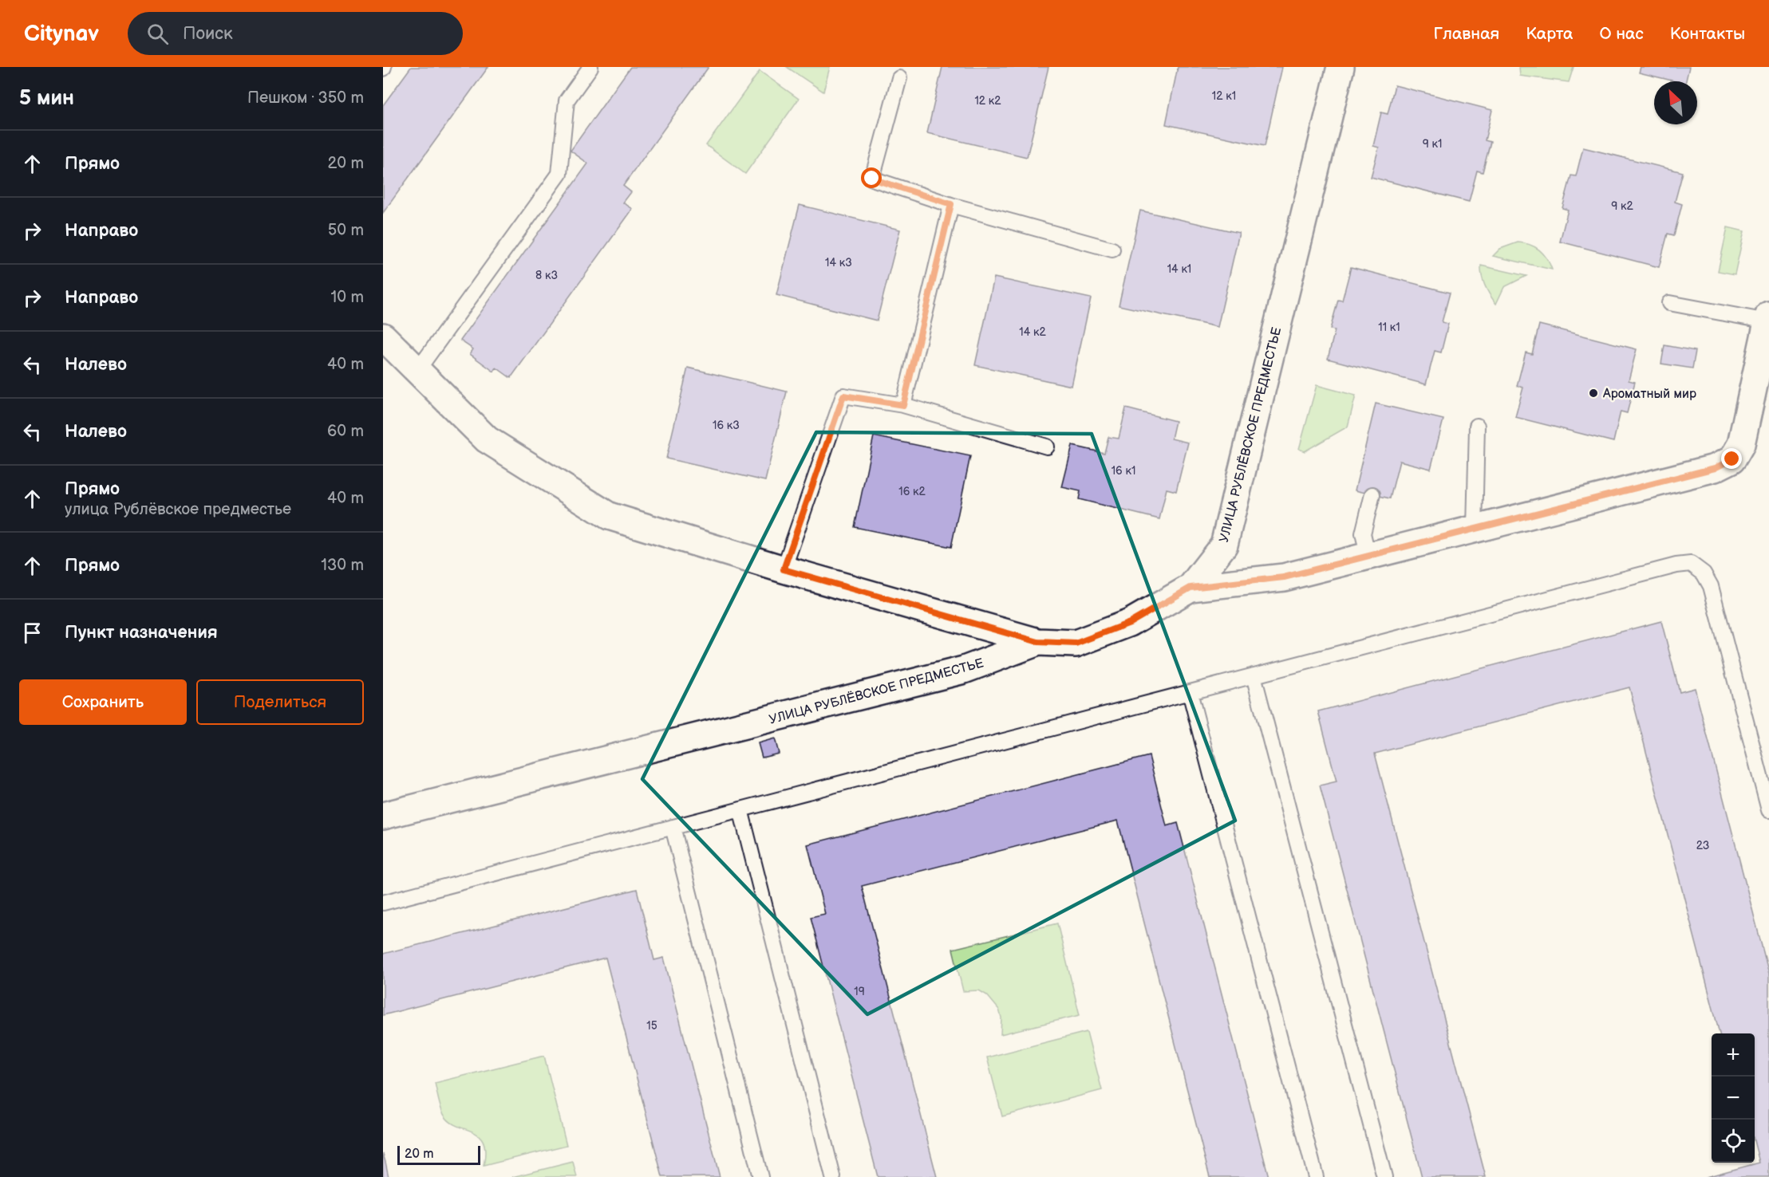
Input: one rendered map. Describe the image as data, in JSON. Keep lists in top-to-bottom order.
{
  "streets": {
    "street": ["УЛИЦА РУБЛЁВСКОЕ ПРЕДМЕСТЬЕ"]
  },
  "places": ["Ароматный мир"],
  "house_numbers": [
    "12 к1",
    "12 к2",
    "9 к1",
    "9 к2",
    "14 к3",
    "14 к1",
    "8 к3",
    "11 к1",
    "14 к2",
    "16 к3",
    "16 к1",
    "16 к2",
    "23",
    "19",
    "15"
  ],
  "scale_bar": "20 m",
  "north": "top left",
  "page": {
    "header": "Citynav",
    "search": "Поиск",
    "nav": [
      "Главная",
      "Карта",
      "О нас",
      "Контакты"
    ],
    "heading": ["5 мин", "Пешком · 350 m"],
    "list": [
      ["Прямо", "20 m"],
      ["Направо", "50 m"],
      ["Направо", "10 m"],
      ["Налево", "40 m"],
      ["Налево", "60 m"],
      ["Прямо", "улица Рублёвское предместье", "40 m"],
      ["Прямо", "130 m"],
      "Пункт назначения"
    ],
    "buttons": ["Сохранить", "Поделиться"],
    "map_buttons": ["+", "−"],
    "scale": "20 m"
  }
}
